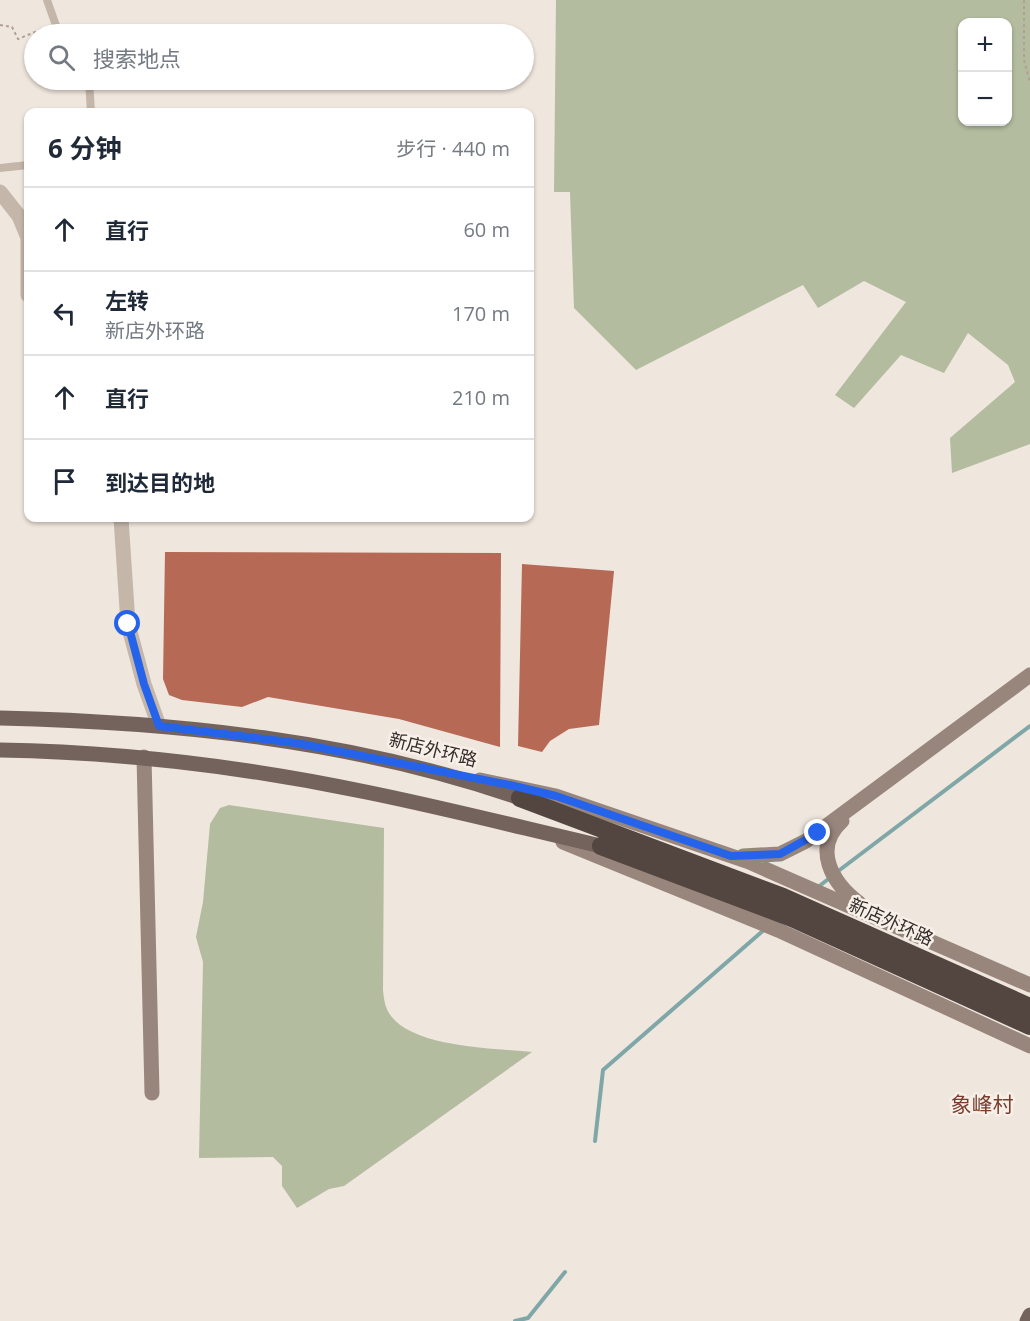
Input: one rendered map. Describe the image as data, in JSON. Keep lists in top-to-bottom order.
{
  "streets": {
    "highway": ["新店外环路"]
  },
  "districts": ["象峰村"],
  "page": {
    "map_buttons": ["+", "−"],
    "search": "搜索地点",
    "heading": ["6 分钟", "步行 · 440 m"],
    "list": [
      ["直行", "60 m"],
      ["左转", "新店外环路", "170 m"],
      ["直行", "210 m"],
      "到达目的地"
    ]
  }
}
